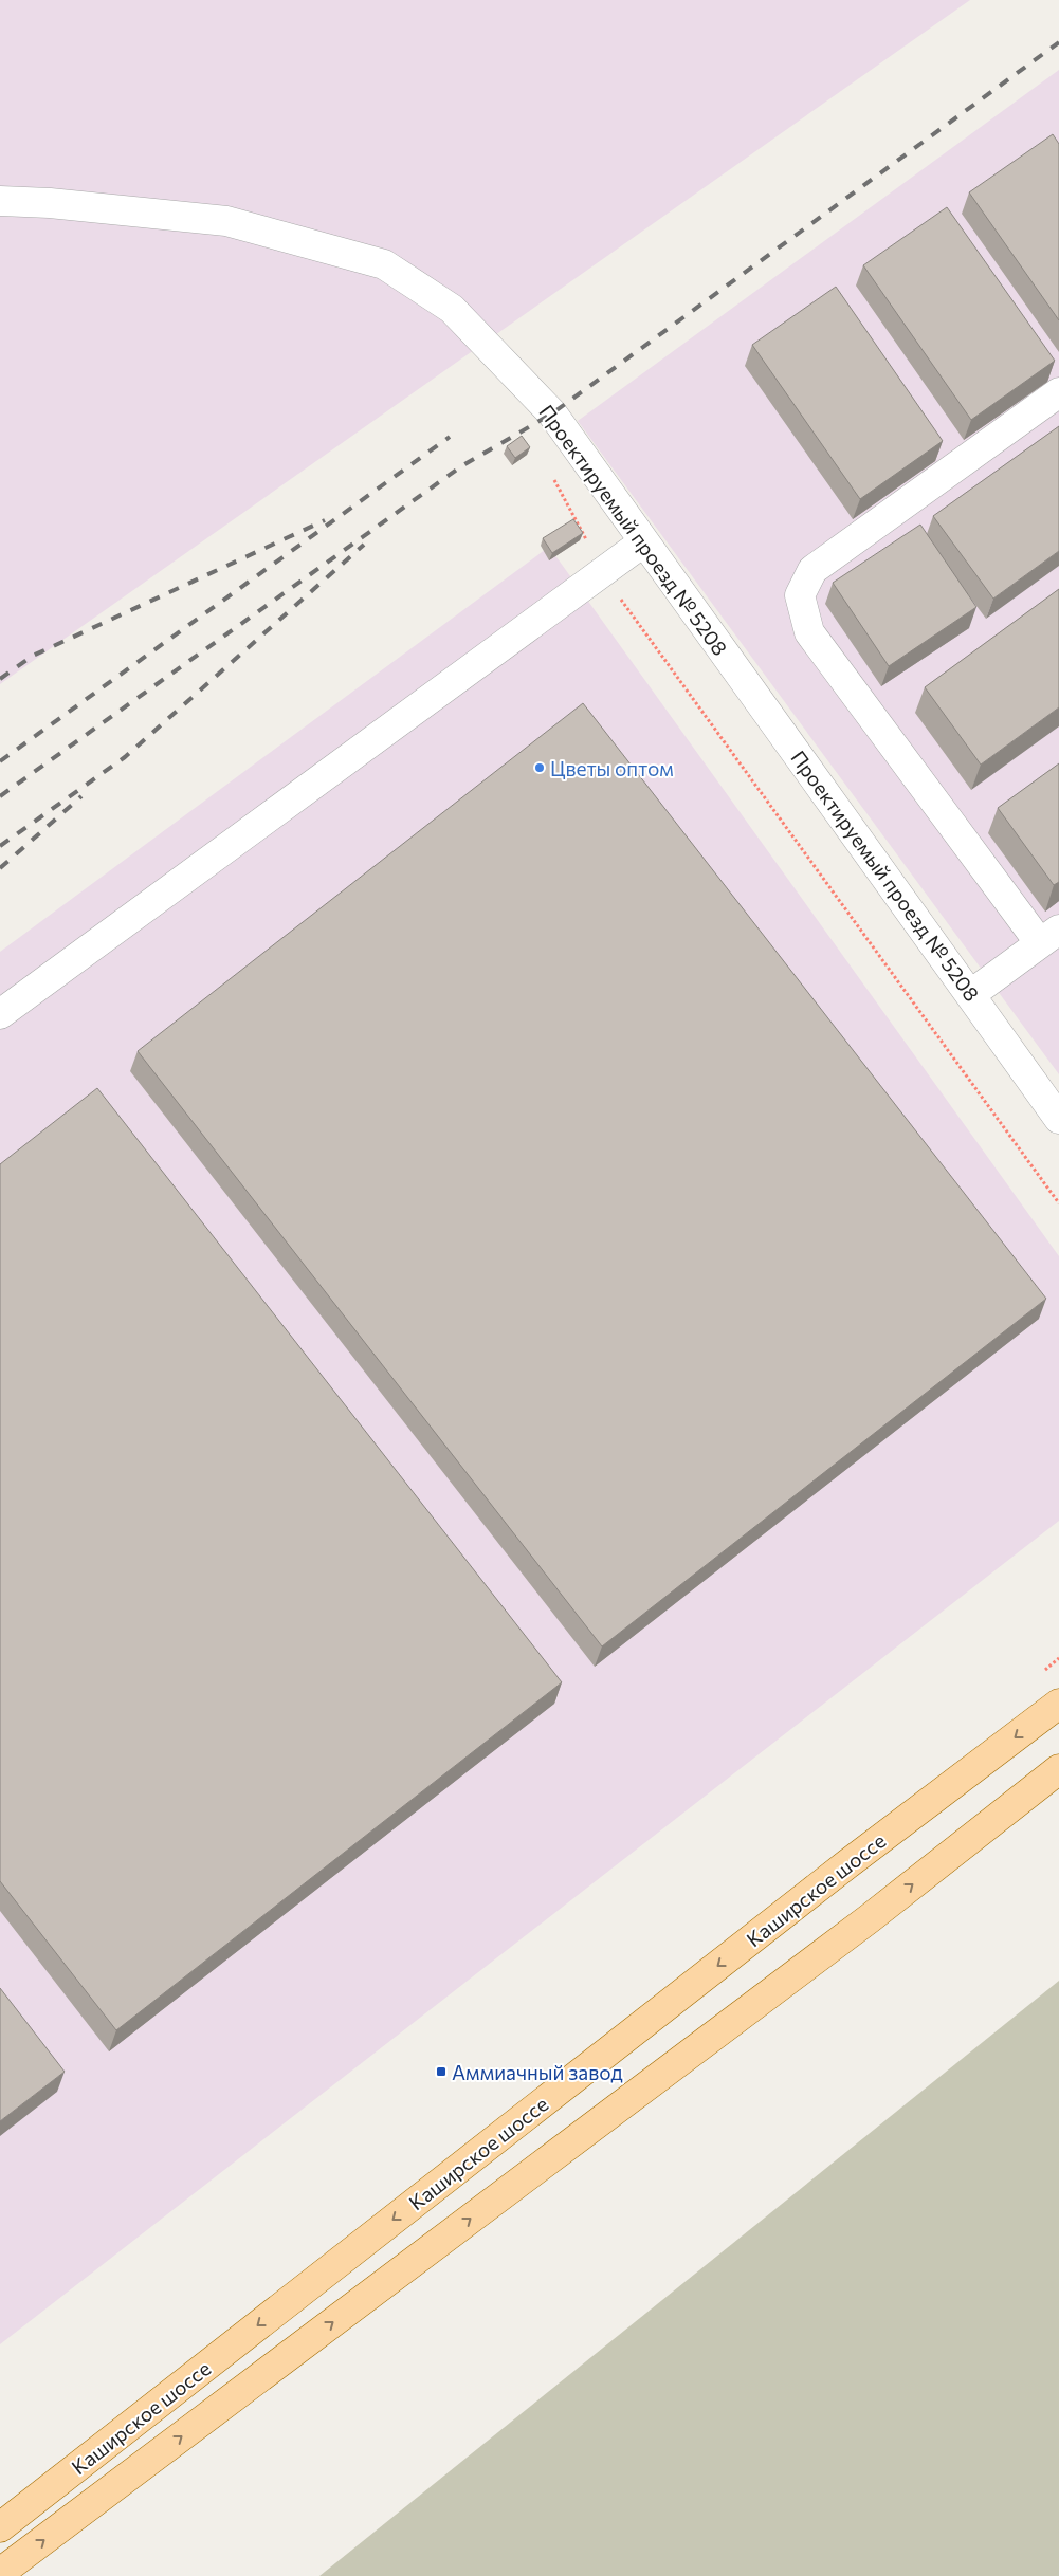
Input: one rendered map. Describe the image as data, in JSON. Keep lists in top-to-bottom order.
{
  "streets": {
    "main road": ["Каширское шоссе"],
    "street": ["Проектируемый проезд № 5208"]
  },
  "places": {
    "other": ["Цветы оптом"],
    "transit": ["Аммиачный завод"]
  }
}
